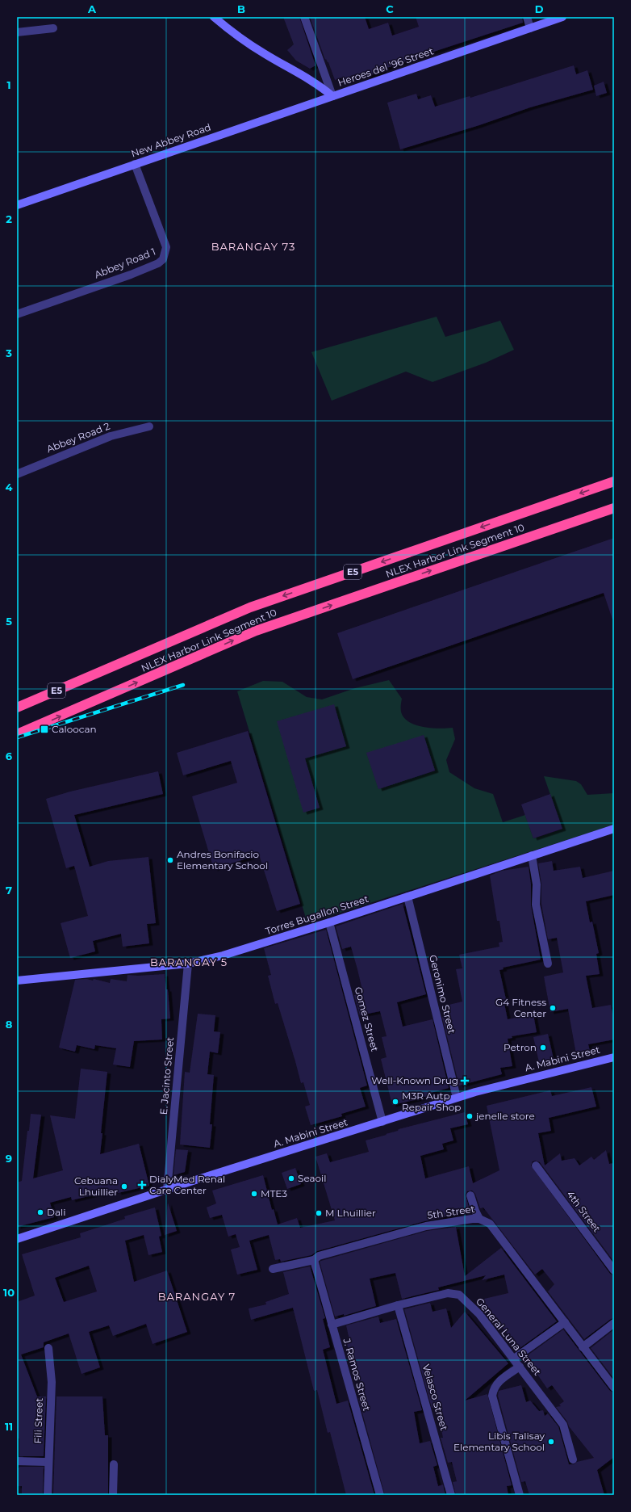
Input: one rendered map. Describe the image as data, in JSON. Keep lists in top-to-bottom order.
{
  "streets": {
    "highway": ["NLEX Harbor Link Segment 10", "E5"],
    "street": [
      "Heroes del '96 Street",
      "New Abbey Road",
      "Abbey Road 1",
      "Abbey Road 2",
      "Torres Bugallon Street",
      "Geronimo Street",
      "Gomez Street",
      "A. Mabini Street",
      "E. Jacinto Street",
      "4th Street",
      "5th Street",
      "General Luna Street",
      "J. Ramos Street",
      "Velasco Street",
      "Fili Street"
    ]
  },
  "crossings": [
    ["Heroes del '96 Street", "New Abbey Road"],
    ["New Abbey Road", "Abbey Road 1"],
    ["Torres Bugallon Street", "Geronimo Street"],
    ["Torres Bugallon Street", "Gomez Street"],
    ["Torres Bugallon Street", "E. Jacinto Street"],
    ["Geronimo Street", "A. Mabini Street"],
    ["Gomez Street", "A. Mabini Street"],
    ["A. Mabini Street", "E. Jacinto Street"],
    ["5th Street", "J. Ramos Street"],
    ["General Luna Street", "J. Ramos Street"],
    ["General Luna Street", "Velasco Street"]
  ],
  "districts": ["BARANGAY 73", "BARANGAY 5", "BARANGAY 7"],
  "places": {
    "transit": ["Caloocan"],
    "other": [
      "Andres Bonifacio Elementary School",
      "G4 Fitness Center",
      "Petron",
      "M3R Autp Repair Shop",
      "jenelle store",
      "Seaoil",
      "Cebuana Lhuillier",
      "MTE3",
      "Dali",
      "M Lhuillier",
      "Libis Talisay Elementary School"
    ],
    "health": ["Well-Known Drug", "DialyMed Renal Care Center"]
  },
  "grid": {
    "columns": [
      "A",
      "B",
      "C",
      "D"
    ],
    "rows": [
      "1",
      "2",
      "3",
      "4",
      "5",
      "6",
      "7",
      "8",
      "9",
      "10",
      "11"
    ]
  }
}
